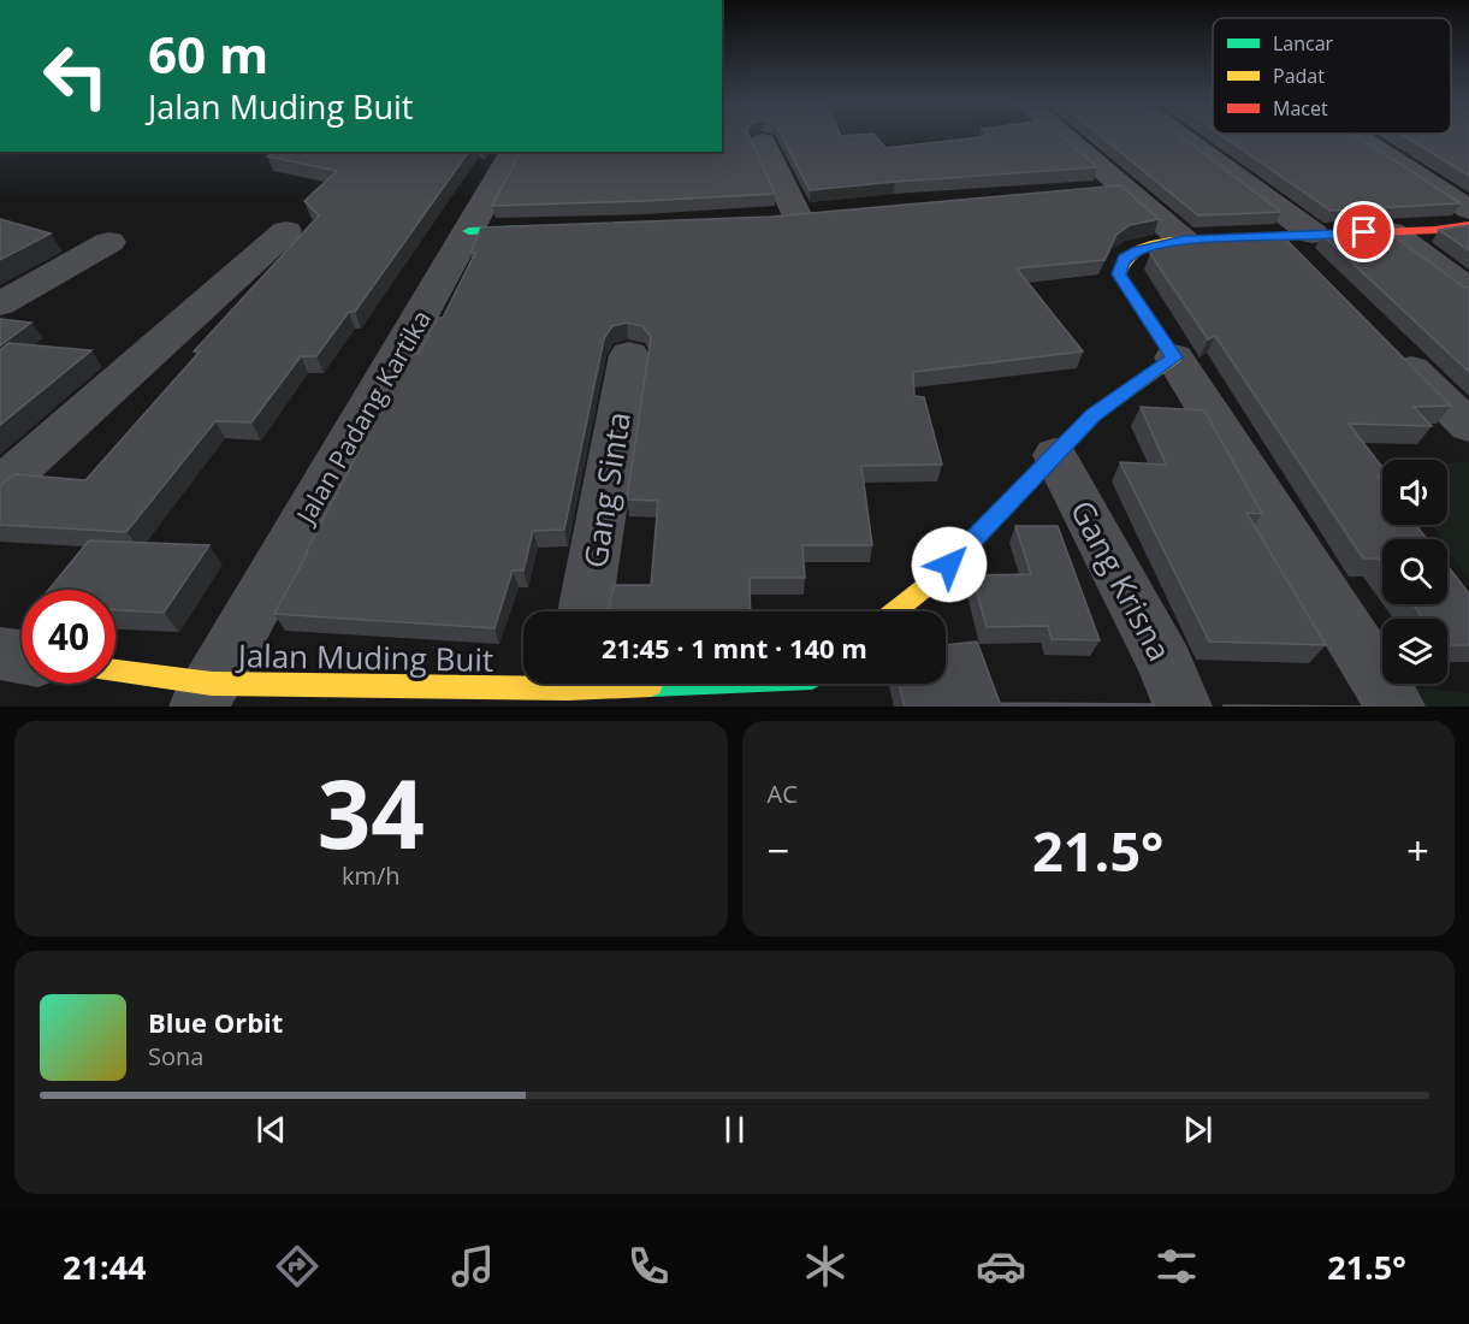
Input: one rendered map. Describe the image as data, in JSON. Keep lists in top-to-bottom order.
{
  "streets": {
    "street": [
      "Jalan Padang Kartika",
      "Gang Sinta",
      "Gang Krisna",
      "Jalan Muding Buit"
    ]
  },
  "crossings": [
    ["Jalan Padang Kartika", "Jalan Muding Buit"]
  ],
  "legend": ["Lancar", "Padat", "Macet"],
  "page": {
    "turn": ["60 m", "Jalan Muding Buit"],
    "limit": "40",
    "trip": "21:45 · 1 mnt · 140 m",
    "tile": [
      ["34", "km/h"],
      "AC"
    ],
    "heat": ["−", "21.5°", "+"],
    "song": ["Blue Orbit", "Sona"],
    "tabs": ["21:44", "21.5°"]
  }
}
